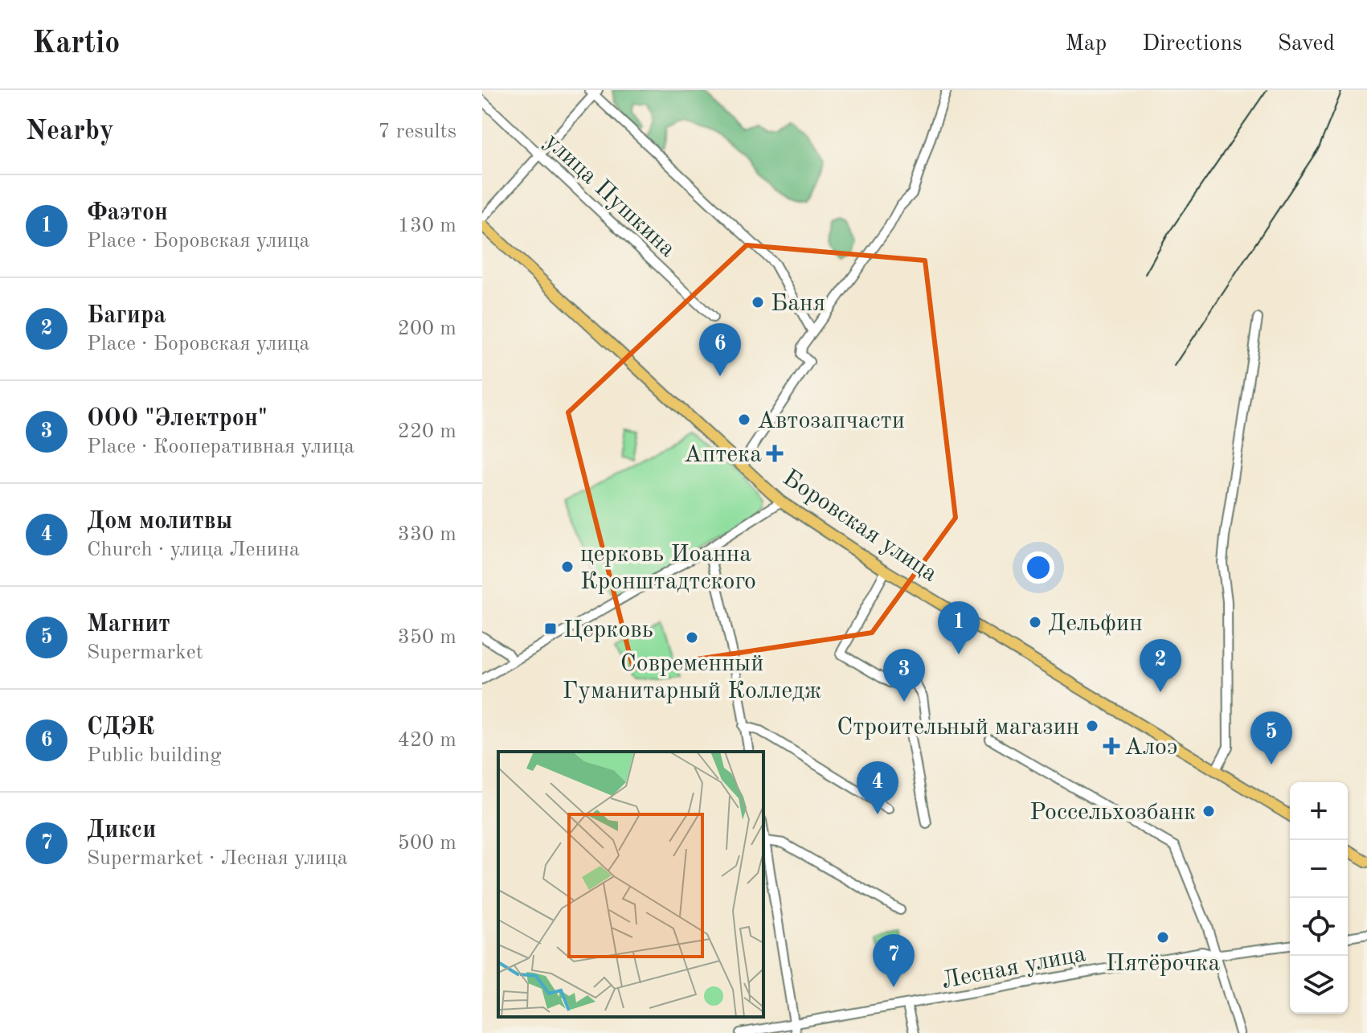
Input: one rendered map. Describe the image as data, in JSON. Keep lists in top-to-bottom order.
{
  "streets": {
    "main road": ["Боровская улица"],
    "street": ["улица Пушкина", "Лесная улица"]
  },
  "places": {
    "other": [
      "Баня",
      "Автозапчасти",
      "церковь Иоанна Кронштадтского",
      "Дельфин",
      "Современный Гуманитарный Колледж",
      "Строительный магазин",
      "Россельхозбанк",
      "Пятёрочка"
    ],
    "health": ["Аптека", "Алоэ"],
    "transit": ["Церковь"]
  },
  "page": {
    "header": "Kartio",
    "nav": ["Map", "Directions", "Saved"],
    "heading": ["Nearby", "7 results"],
    "list": [
      {
        "mark": "1",
        "name": "Фаэтон",
        "note": "Place · Боровская улица",
        "value": "130 m"
      },
      {
        "mark": "2",
        "name": "Багира",
        "note": "Place · Боровская улица",
        "value": "200 m"
      },
      {
        "mark": "3",
        "name": "ООО \"Электрон\"",
        "note": "Place · Кооперативная улица",
        "value": "220 m"
      },
      {
        "mark": "4",
        "name": "Дом молитвы",
        "note": "Church · улица Ленина",
        "value": "330 m"
      },
      {
        "mark": "5",
        "name": "Магнит",
        "note": "Supermarket",
        "value": "350 m"
      },
      {
        "mark": "6",
        "name": "СДЭК",
        "note": "Public building",
        "value": "420 m"
      },
      {
        "mark": "7",
        "name": "Дикси",
        "note": "Supermarket · Лесная улица",
        "value": "500 m"
      }
    ],
    "pins": [
      "6",
      "1",
      "2",
      "3",
      "5",
      "4",
      "7"
    ],
    "map_buttons": ["+", "−"]
  }
}
